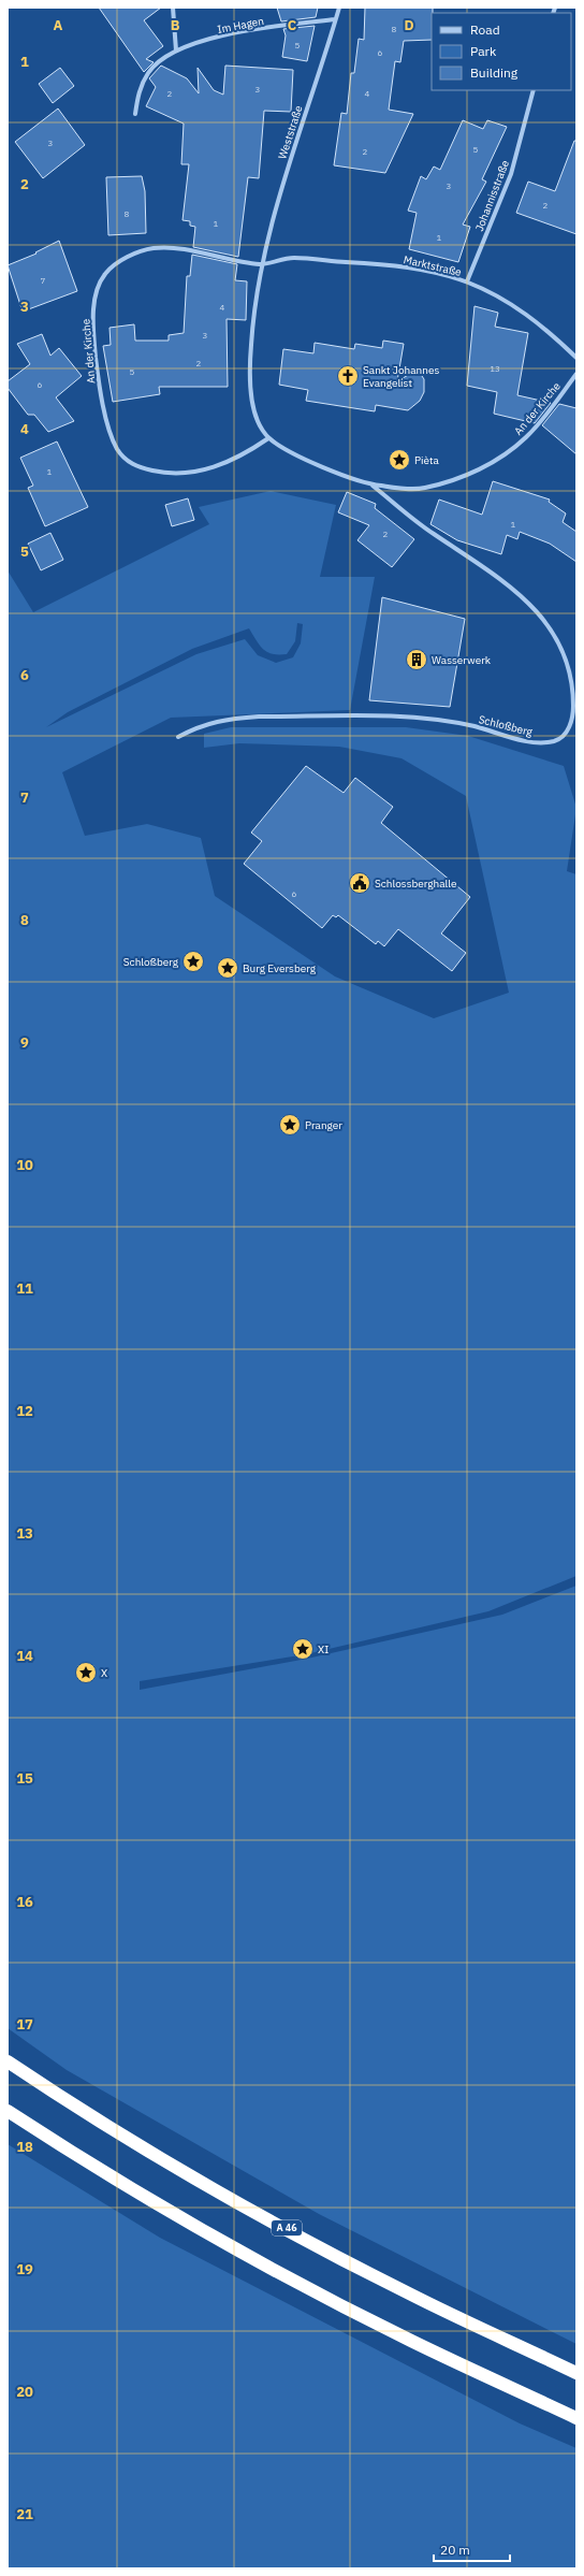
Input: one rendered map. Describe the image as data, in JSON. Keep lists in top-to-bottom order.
{
  "streets": {
    "highway": ["A 46"],
    "street": [
      "Im Hagen",
      "Weststraße",
      "Johannisstraße",
      "Marktstraße",
      "An der Kirche",
      "Schloßberg"
    ]
  },
  "crossings": [
    ["Im Hagen", "Weststraße"],
    ["Weststraße", "Marktstraße"],
    ["Weststraße", "An der Kirche"],
    ["Johannisstraße", "Marktstraße"],
    ["Marktstraße", "An der Kirche"],
    ["An der Kirche", "Schloßberg"]
  ],
  "places": {
    "church": ["Sankt Johannes Evangelist"],
    "place": [
      "Pièta",
      "Schloßberg",
      "Burg Eversberg",
      "Pranger",
      "XI",
      "X"
    ],
    "building": ["Wasserwerk"],
    "public building": ["Schlossberghalle"]
  },
  "house_numbers": [
    "8",
    "5",
    "6",
    "3",
    "2",
    "4",
    "3",
    "5",
    "2",
    "3",
    "2",
    "8",
    "1",
    "1",
    "7",
    "4",
    "3",
    "2",
    "13",
    "5",
    "6",
    "1",
    "1",
    "2",
    "6"
  ],
  "legend": ["Road", "Park", "Building"],
  "scale_bar": "20 m",
  "grid": {
    "columns": [
      "A",
      "B",
      "C",
      "D"
    ],
    "rows": [
      "1",
      "2",
      "3",
      "4",
      "5",
      "6",
      "7",
      "8",
      "9",
      "10",
      "11",
      "12",
      "13",
      "14",
      "15",
      "16",
      "17",
      "18",
      "19",
      "20",
      "21"
    ]
  }
}
